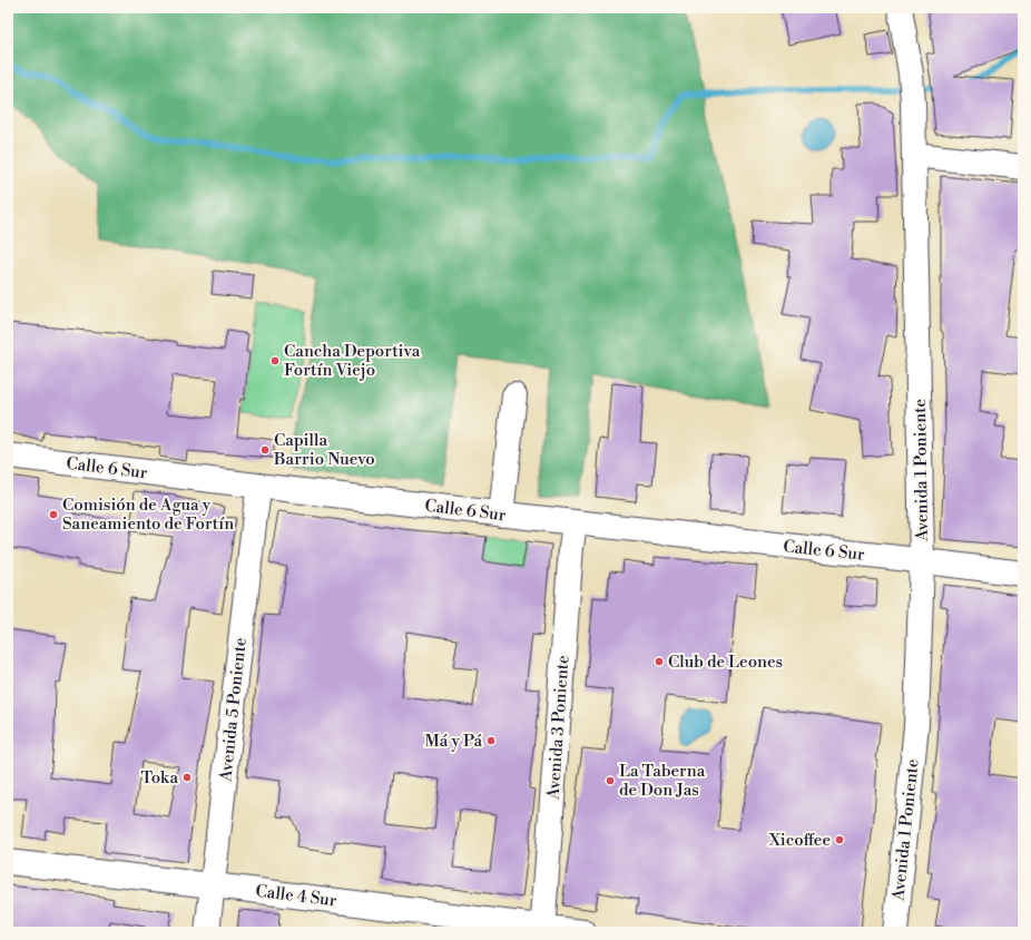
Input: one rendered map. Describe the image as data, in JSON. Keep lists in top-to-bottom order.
{
  "streets": {
    "street": [
      "Calle 6 Sur",
      "Avenida 1 Poniente",
      "Avenida 5 Poniente",
      "Avenida 3 Poniente",
      "Calle 4 Sur"
    ]
  },
  "crossings": [
    ["Calle 6 Sur", "Avenida 1 Poniente"],
    ["Calle 6 Sur", "Avenida 5 Poniente"],
    ["Calle 6 Sur", "Avenida 3 Poniente"],
    ["Avenida 5 Poniente", "Calle 4 Sur"],
    ["Avenida 3 Poniente", "Calle 4 Sur"]
  ],
  "places": [
    "Cancha Deportiva Fortín Viejo",
    "Capilla Barrio Nuevo",
    "Comisión de Agua y Saneamiento de Fortín",
    "Club de Leones",
    "Má y Pá",
    "Toka",
    "La Taberna de Don Jas",
    "Xicoffee"
  ]
}
